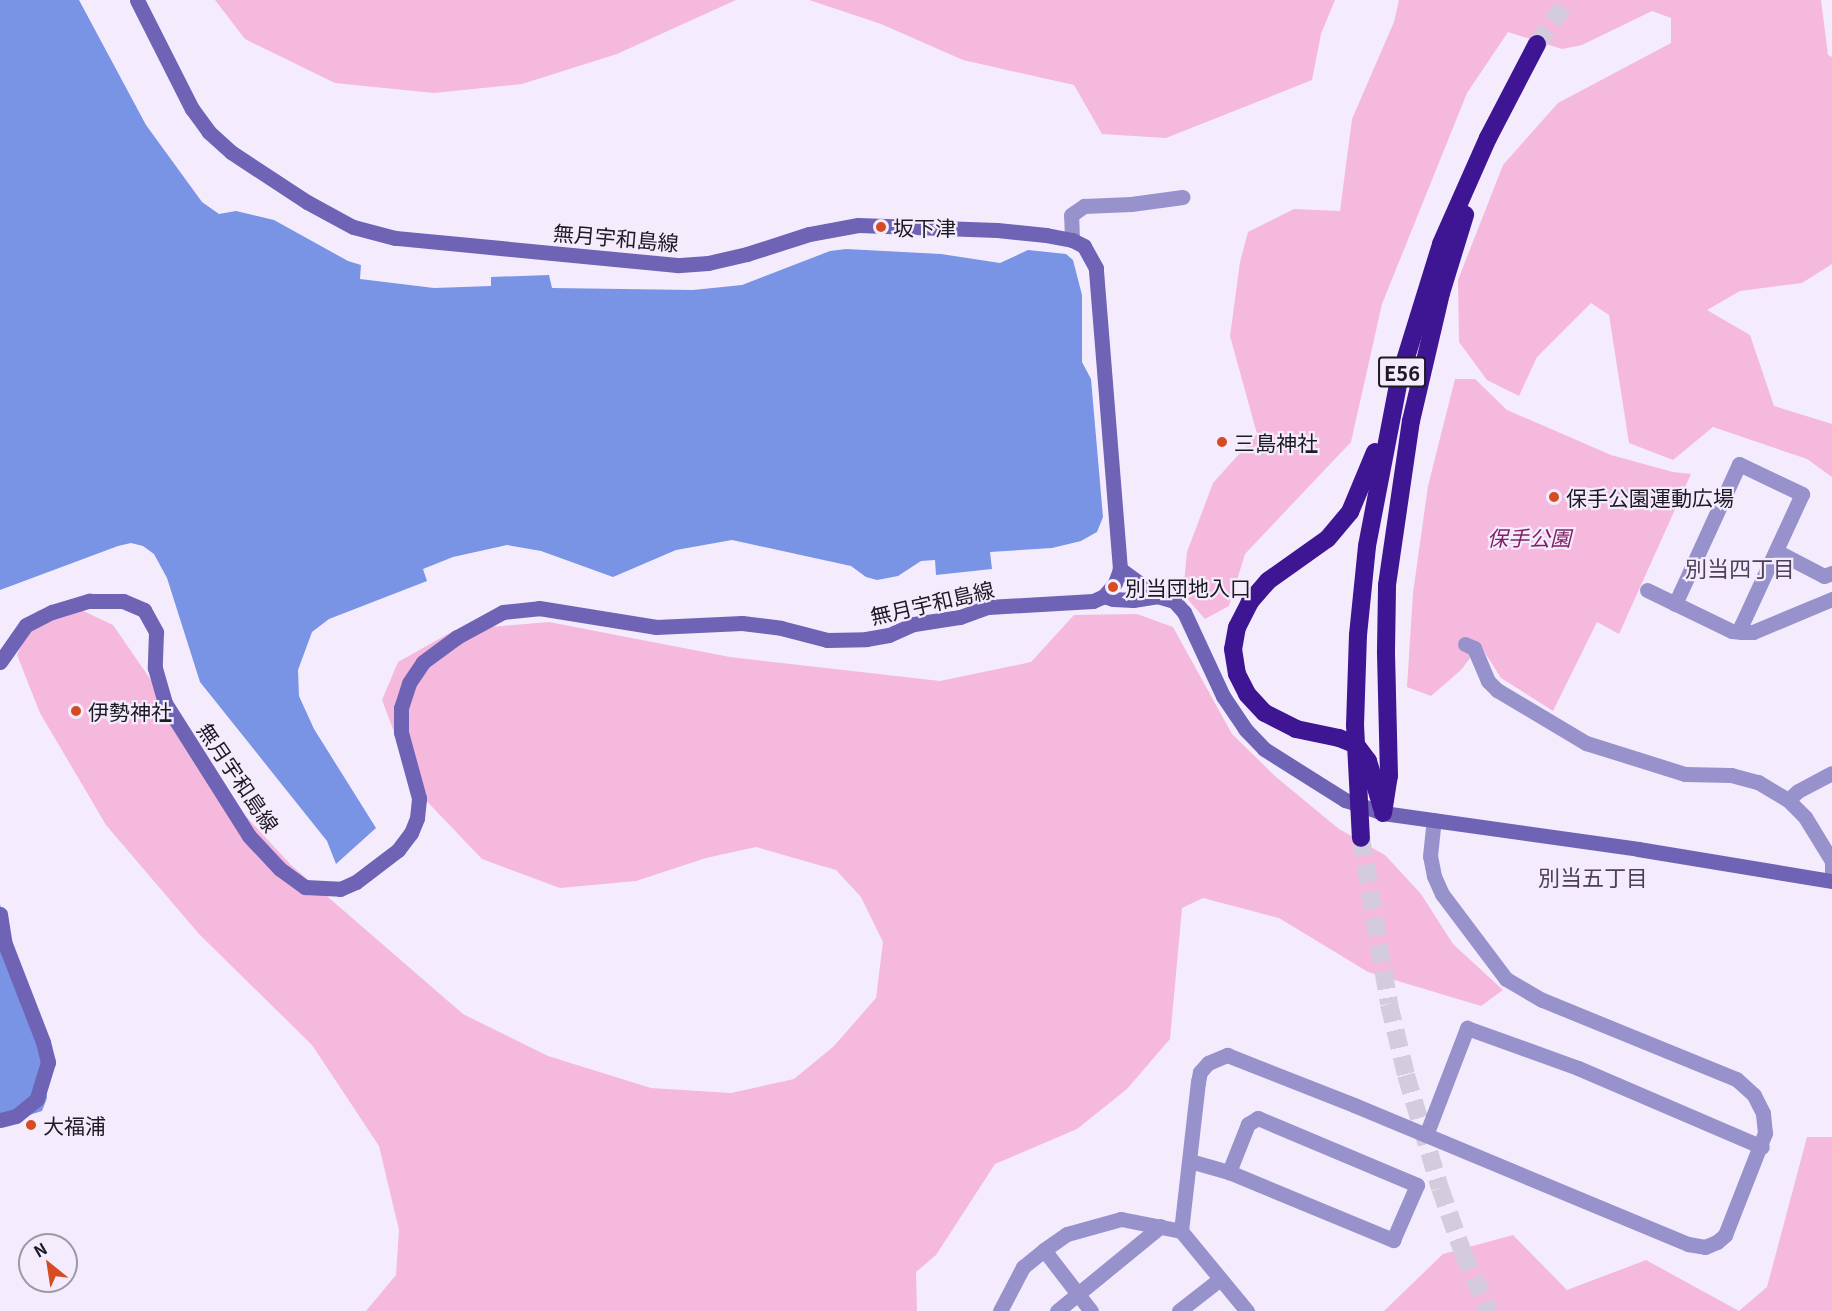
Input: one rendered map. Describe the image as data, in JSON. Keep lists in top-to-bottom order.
{
  "streets": {
    "highway": ["E56"],
    "main road": ["無月宇和島線"]
  },
  "districts": ["別当四丁目", "別当五丁目"],
  "parks": ["保手公園"],
  "places": [
    "坂下津",
    "三島神社",
    "保手公園運動広場",
    "別当団地入口",
    "伊勢神社",
    "大福浦"
  ],
  "north": "top left"
}
